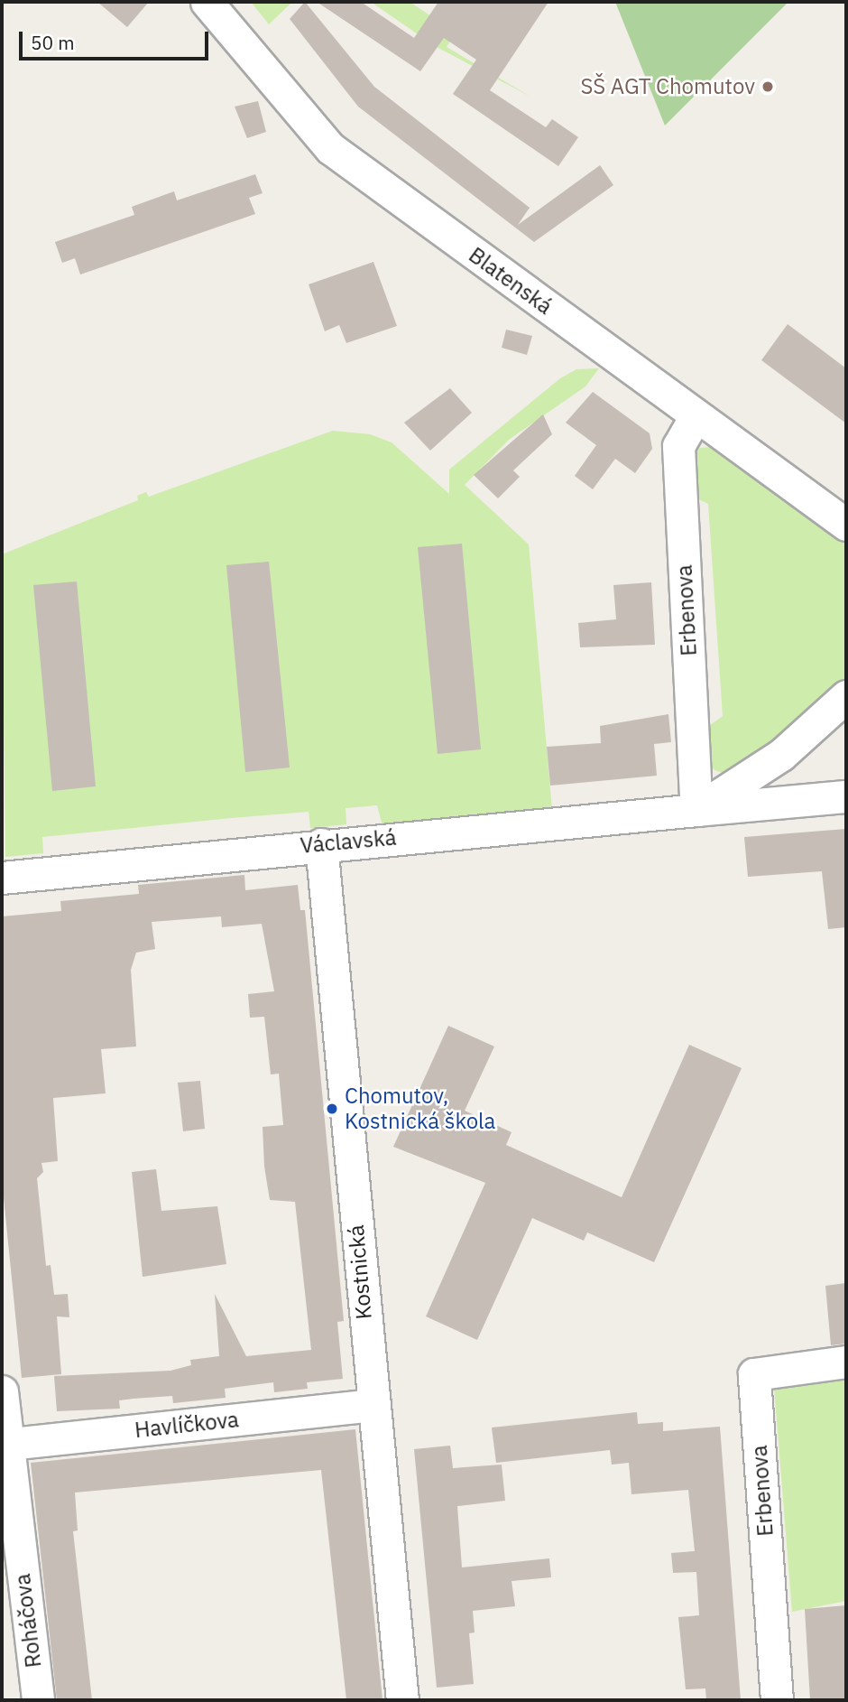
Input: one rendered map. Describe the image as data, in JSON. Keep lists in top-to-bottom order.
{
  "streets": {
    "street": [
      "Blatenská",
      "Erbenova",
      "Václavská",
      "Kostnická",
      "Havlíčkova",
      "Roháčova"
    ]
  },
  "crossings": [
    ["Blatenská", "Erbenova"],
    ["Erbenova", "Václavská"],
    ["Václavská", "Kostnická"],
    ["Kostnická", "Havlíčkova"],
    ["Havlíčkova", "Roháčova"]
  ],
  "places": ["SŠ AGT Chomutov", "Chomutov, Kostnická škola"],
  "scale_bar": "50 m"
}
